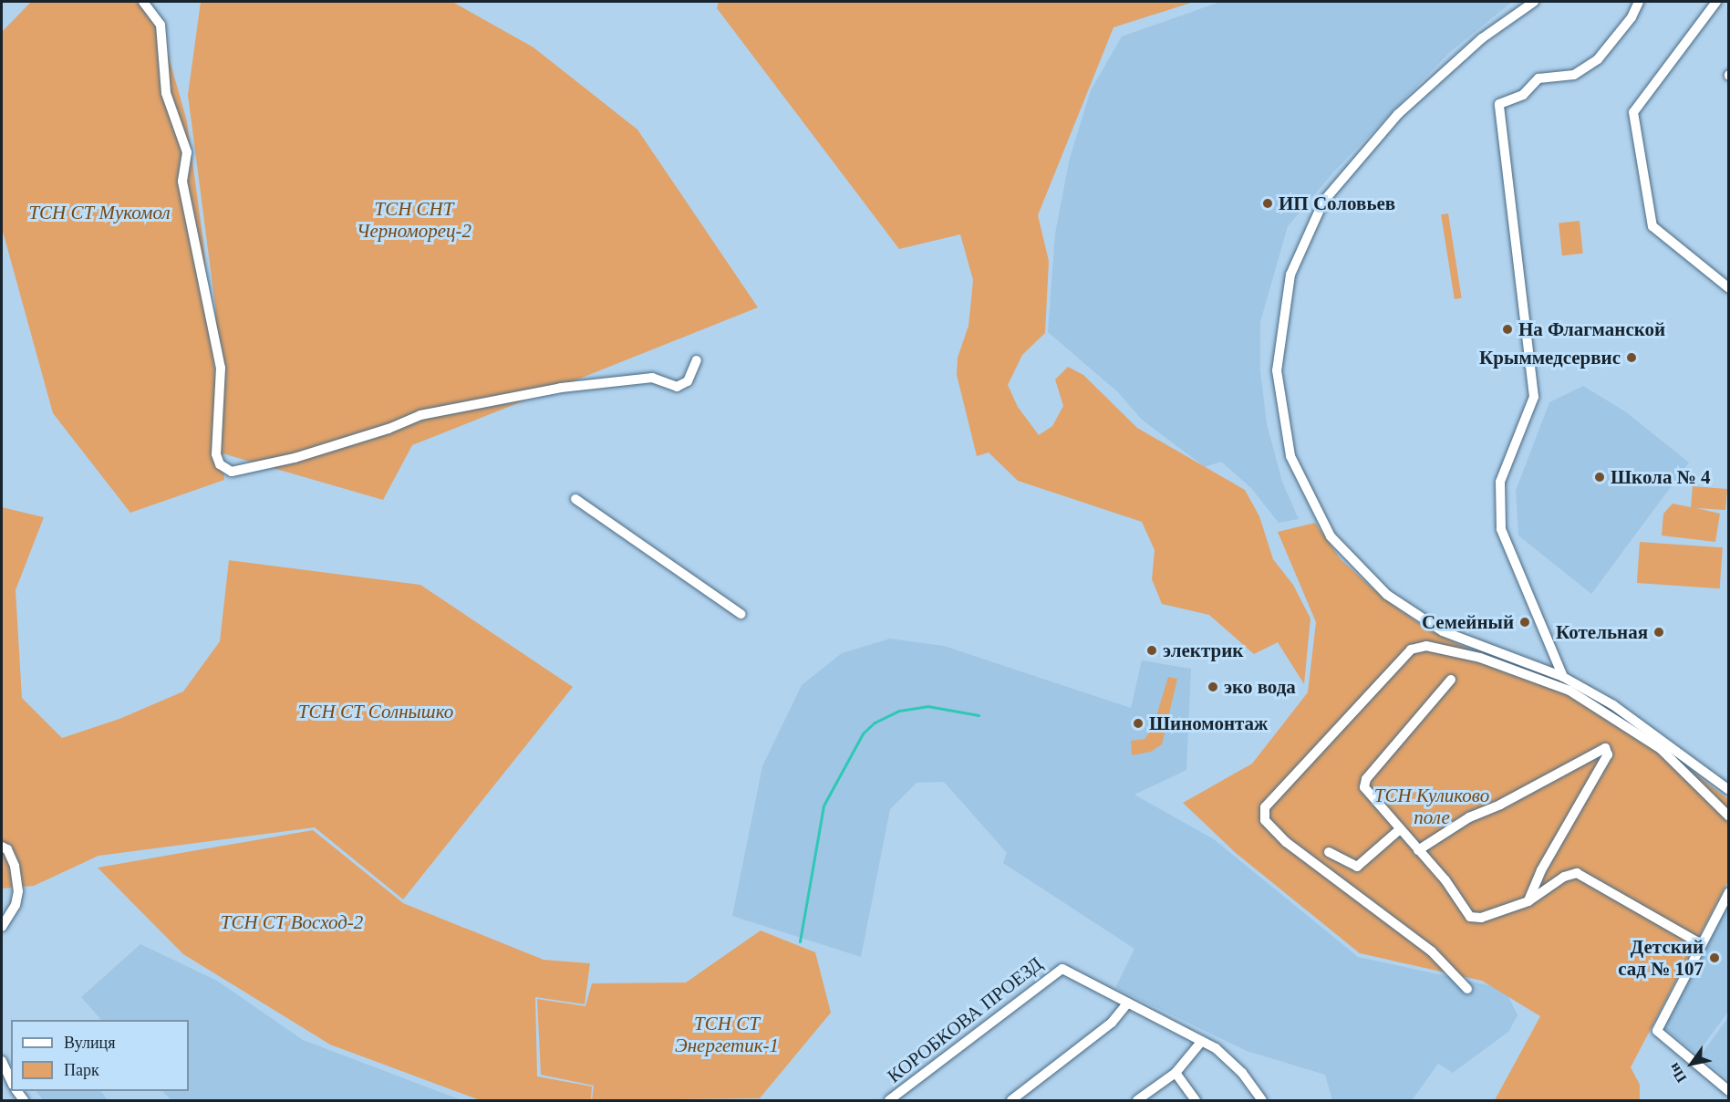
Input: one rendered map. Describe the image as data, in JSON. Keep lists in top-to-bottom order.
{
  "streets": {
    "street": ["КОРОБКОВА ПРОЕЗД"]
  },
  "parks": [
    "ТСН СНТ Черноморец-2",
    "ТСН СТ Мукомол",
    "ТСН СТ Солнышко",
    "ТСН Куликово поле",
    "ТСН СТ Восход-2",
    "ТСН СТ Энергетик-1"
  ],
  "places": [
    "ИП Соловьев",
    "На Флагманской",
    "Крыммедсервис",
    "Школа № 4",
    "Семейный",
    "Котельная",
    "электрик",
    "эко вода",
    "Шиномонтаж",
    "Детский сад № 107"
  ],
  "legend": ["Вулиця", "Парк"],
  "north": "bottom left"
}
